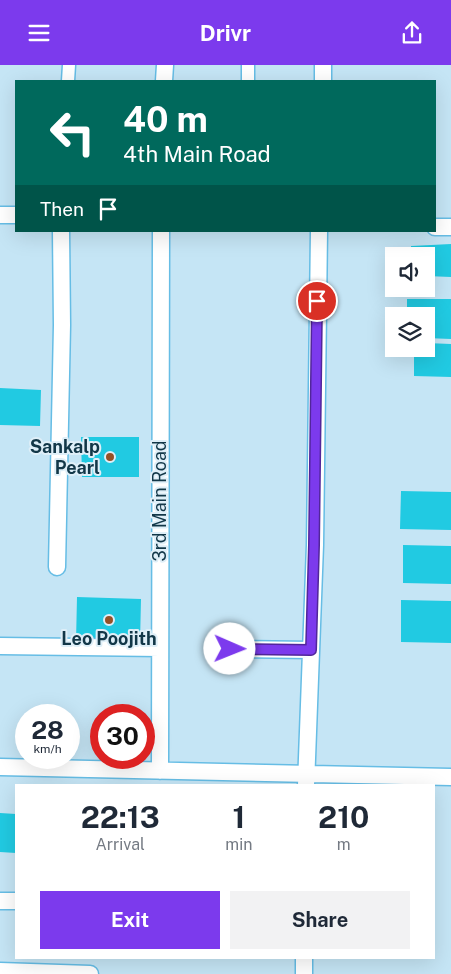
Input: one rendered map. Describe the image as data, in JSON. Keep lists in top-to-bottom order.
{
  "streets": {
    "street": ["3rd Main Road"]
  },
  "places": ["Sankalp Pearl", "Leo Poojith"],
  "page": {
    "header": "Drivr",
    "turn": ["40 m", "4th Main Road"],
    "then": "Then",
    "speed": "28 km/h",
    "limit": "30",
    "eta": [
      "22:13",
      "Arrival",
      "1",
      "min",
      "210",
      "m"
    ],
    "buttons": ["Exit", "Share"]
  }
}
